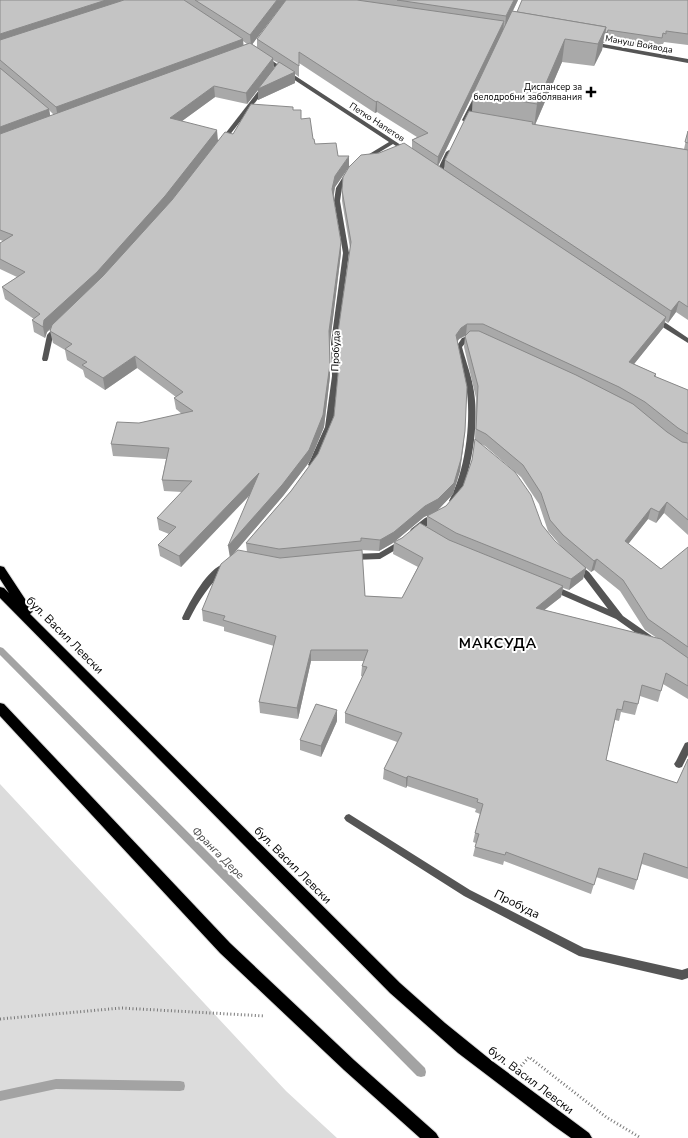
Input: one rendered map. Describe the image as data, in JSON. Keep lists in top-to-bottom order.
{
  "streets": {
    "highway": ["бул. Васил Левски"],
    "street": ["Mануш Войвода", "Петко Напетов", "Прoбудa"]
  },
  "crossings": [
    ["Петко Напетов", "Прoбудa"]
  ],
  "districts": ["МАКСУДА"],
  "water": ["Франга Дере"],
  "places": {
    "health": ["Диспансер за белодробни заболявания"]
  }
}
